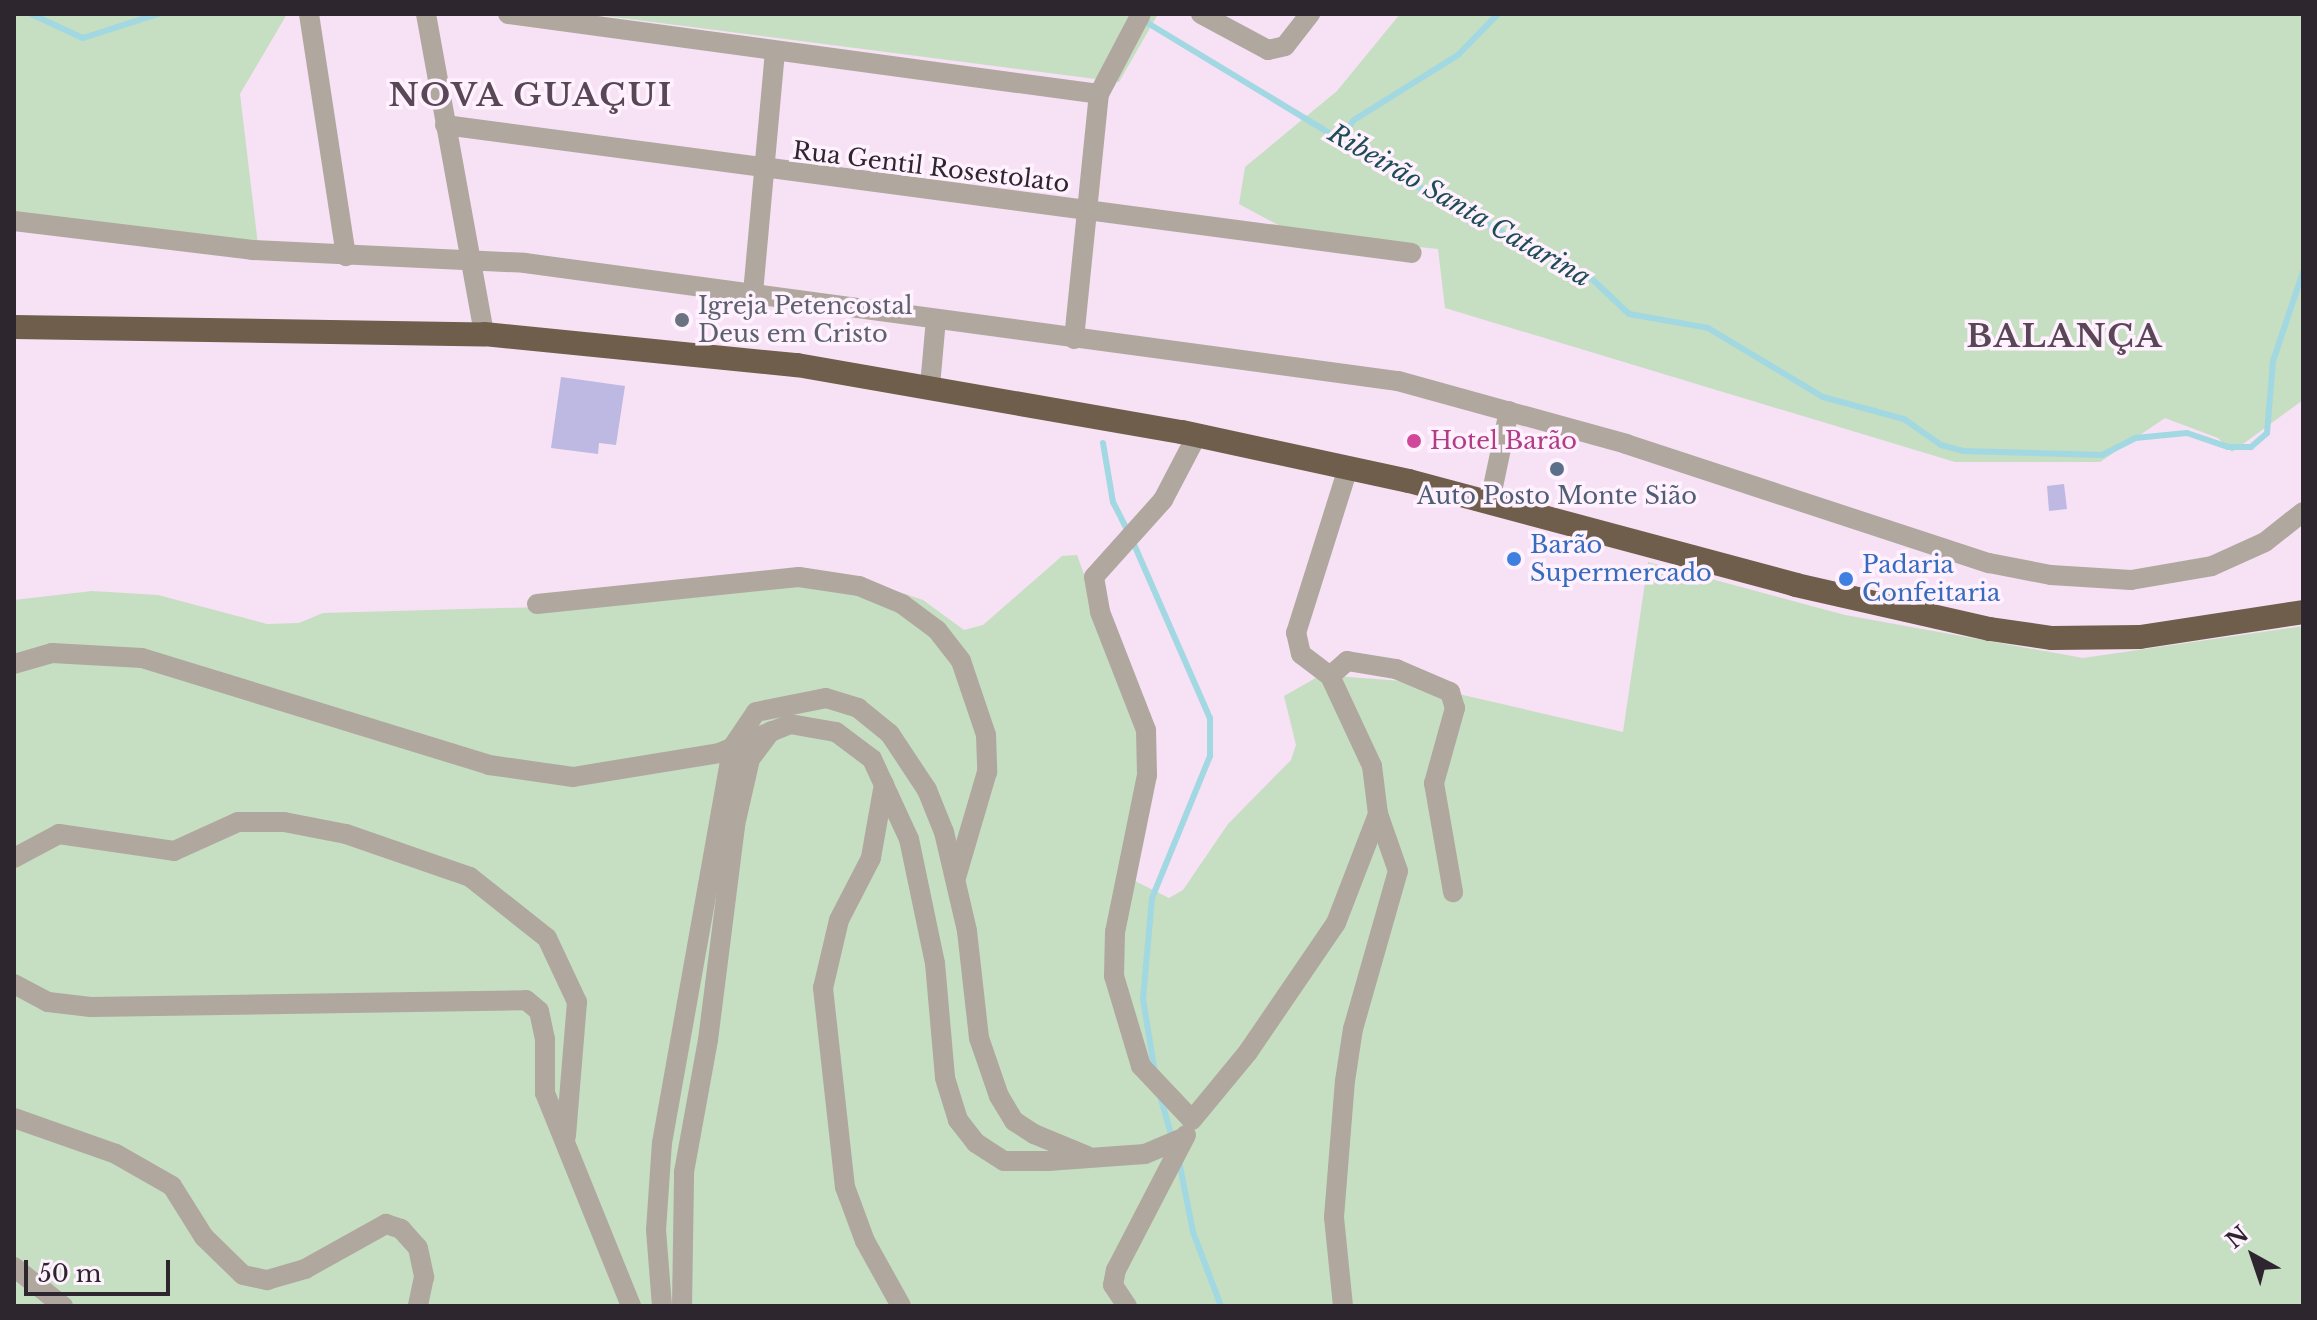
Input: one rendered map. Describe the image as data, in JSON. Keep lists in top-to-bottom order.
{
  "streets": {
    "street": ["Rua Gentil Rosestolato"]
  },
  "districts": ["NOVA GUAÇUI", "BALANÇA"],
  "water": ["Ribeirão Santa Catarina"],
  "places": [
    "Igreja Petencostal Deus em Cristo",
    "Hotel Barão",
    "Auto Posto Monte Sião",
    "Barão Supermercado",
    "Padaria Confeitaria"
  ],
  "scale_bar": "50 m",
  "north": "top left"
}
